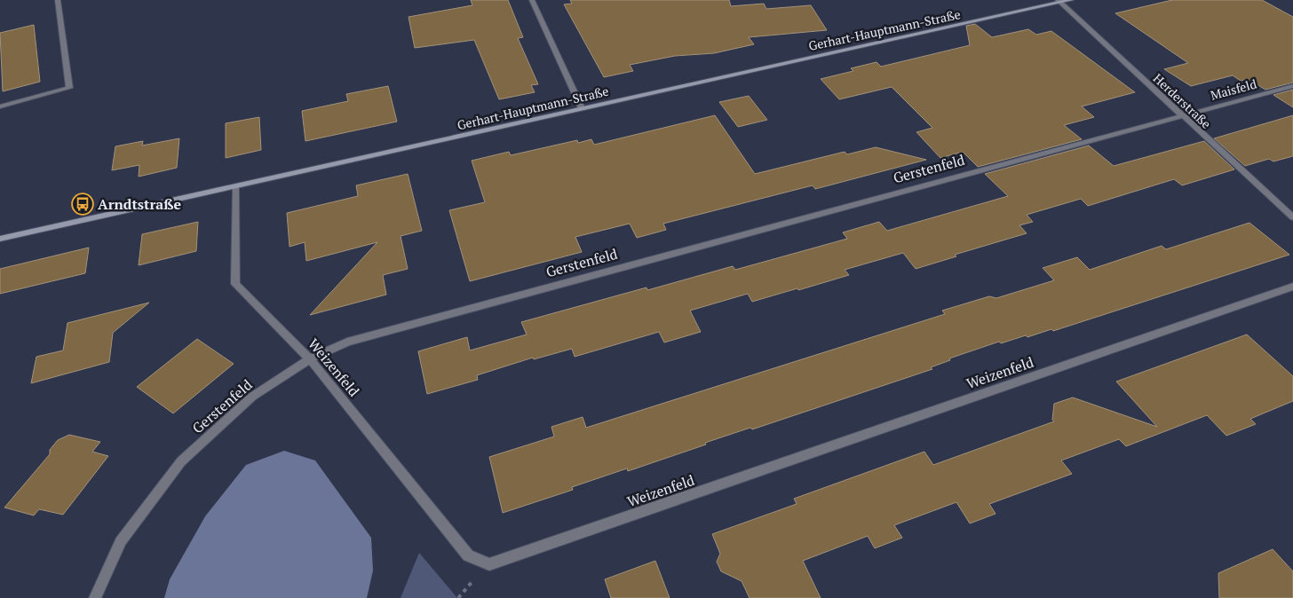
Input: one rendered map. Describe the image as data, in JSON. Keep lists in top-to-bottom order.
{
  "streets": {
    "street": [
      "Gerhart-Hauptmann-Straße",
      "Maisfeld",
      "Herderstraße",
      "Gerstenfeld",
      "Weizenfeld"
    ]
  },
  "crossings": [
    ["Gerhart-Hauptmann-Straße", "Herderstraße"],
    ["Gerhart-Hauptmann-Straße", "Weizenfeld"],
    ["Maisfeld", "Herderstraße"],
    ["Maisfeld", "Gerstenfeld"],
    ["Herderstraße", "Gerstenfeld"],
    ["Gerstenfeld", "Weizenfeld"]
  ],
  "places": {
    "bus stop": ["Arndtstraße"]
  }
}
